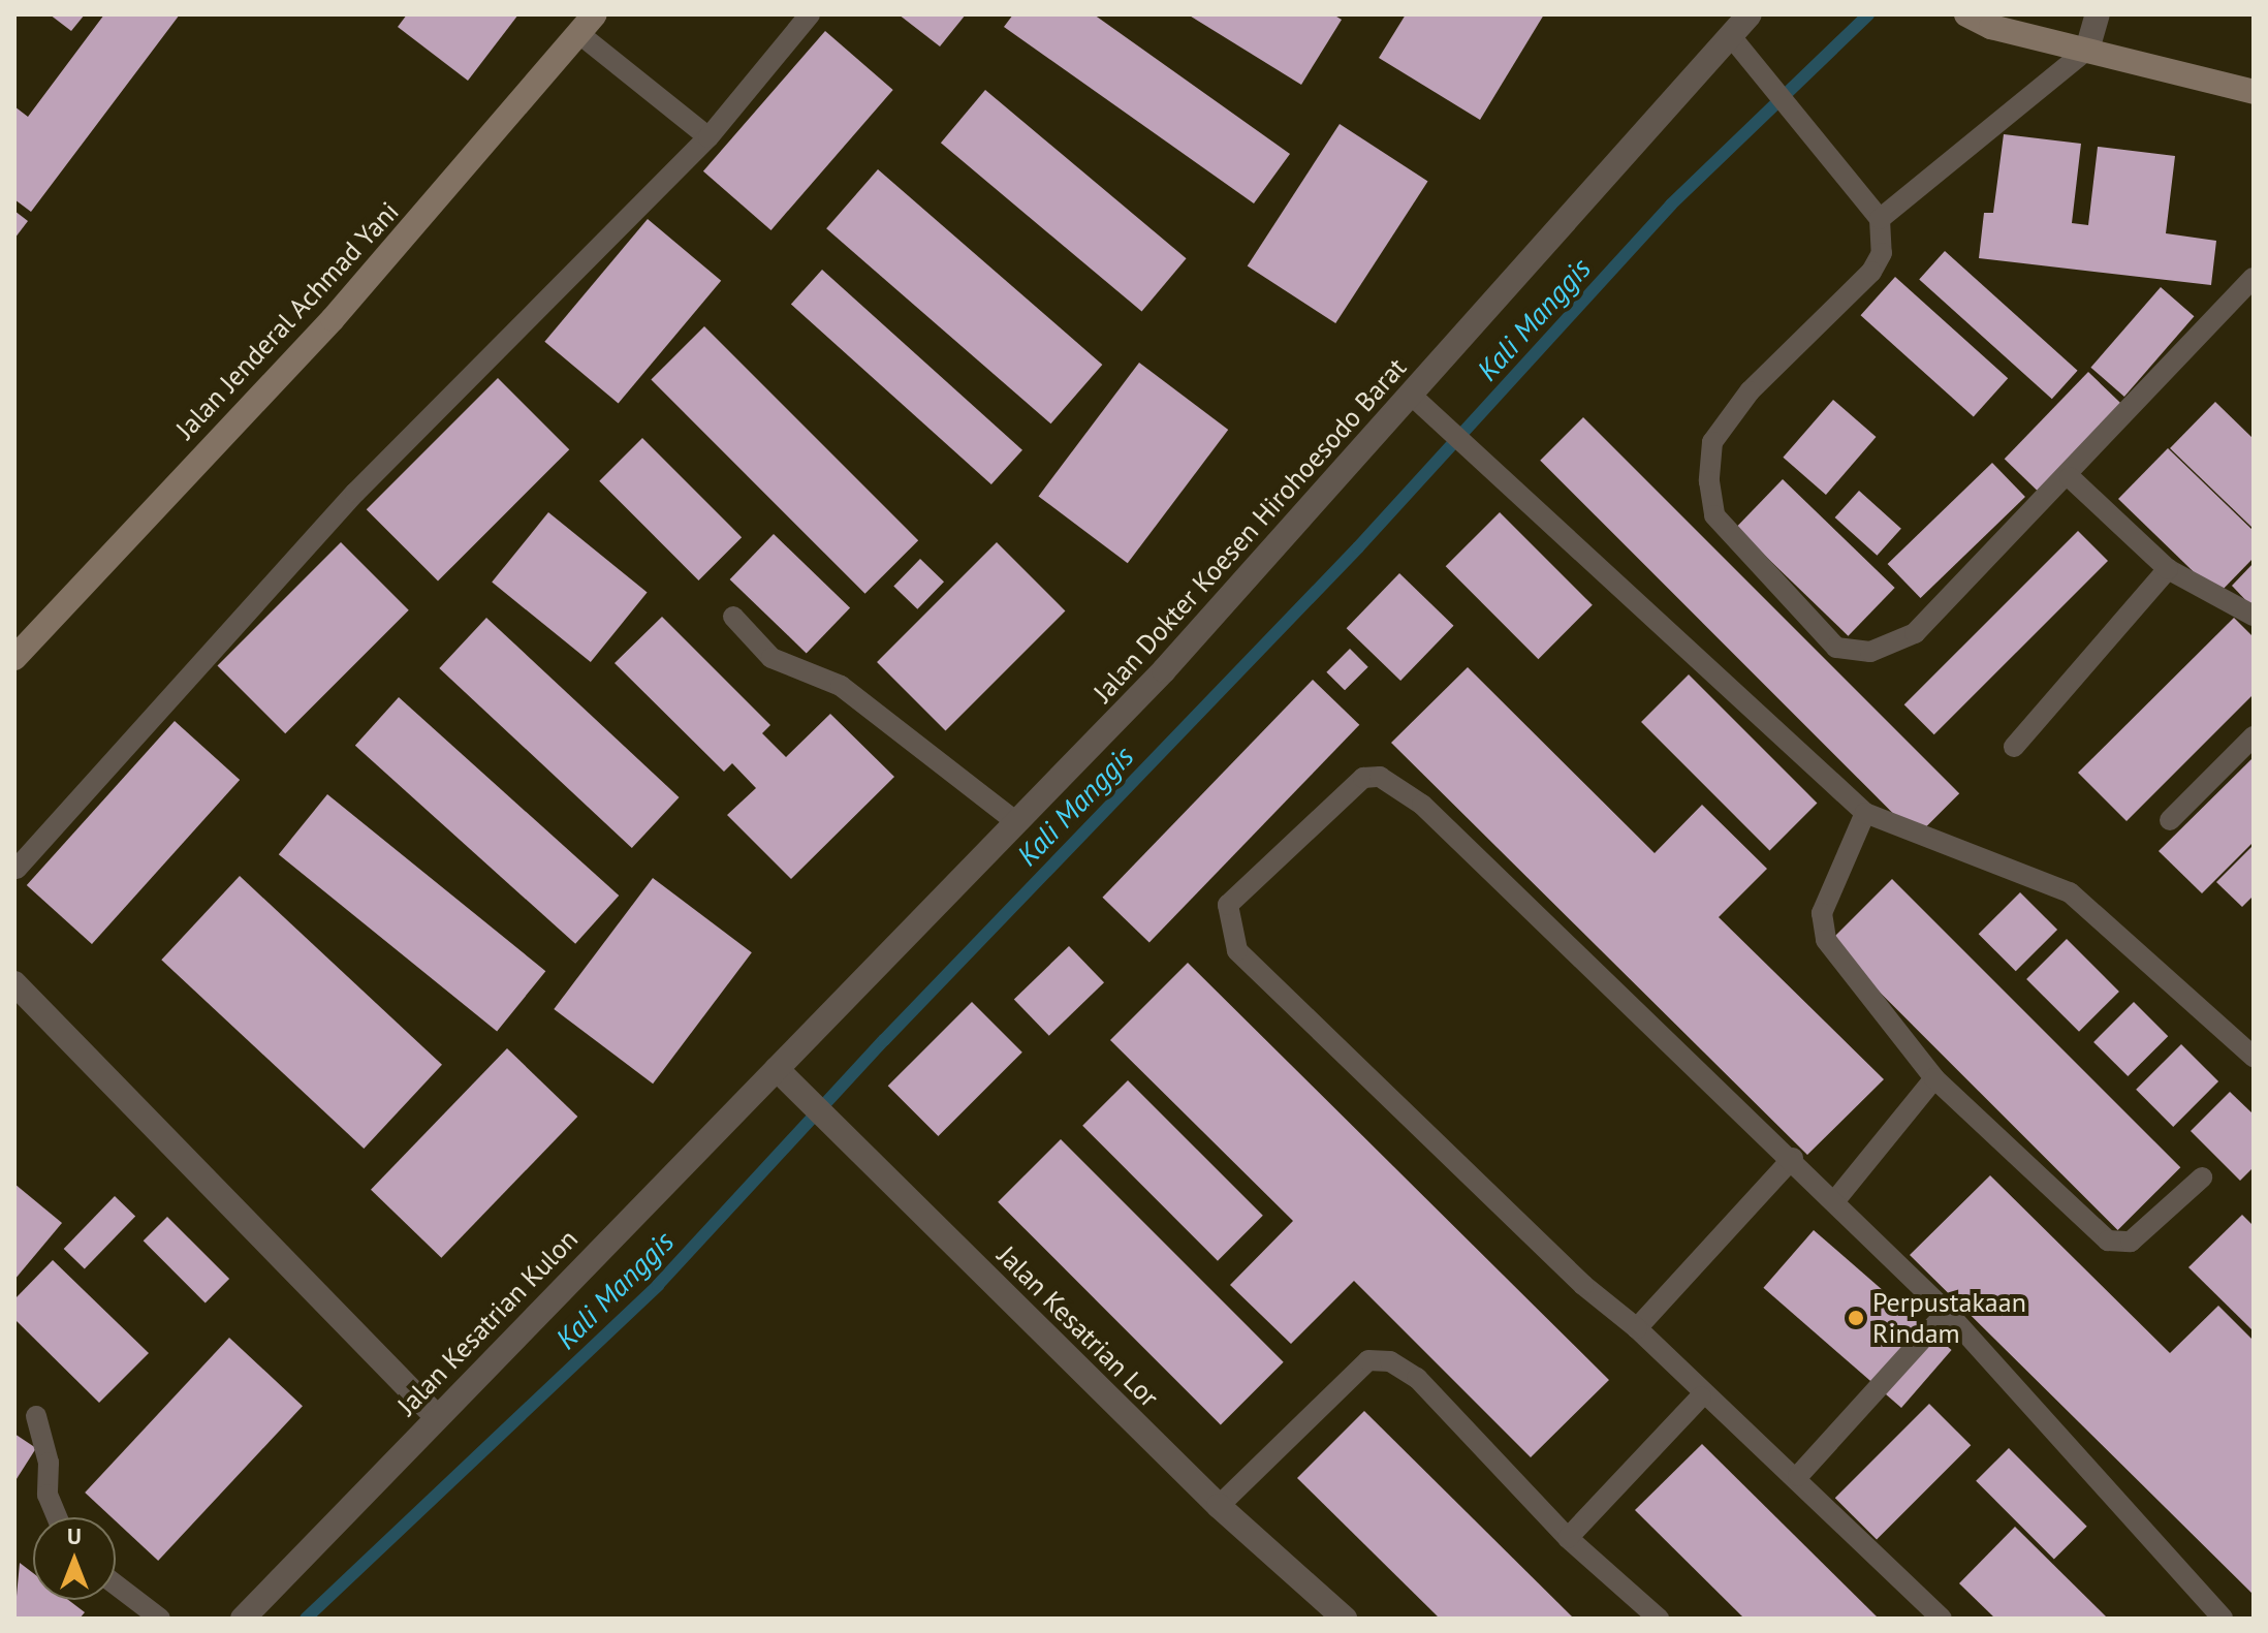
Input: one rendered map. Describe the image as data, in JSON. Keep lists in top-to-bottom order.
{
  "streets": {
    "main road": ["Jalan Jenderal Achmad Yani"],
    "street": ["Jalan Dokter Koesen Hirohoesodo Barat", "Jalan Kesatrian Kulon", "Jalan Kesatrian Lor"]
  },
  "crossings": [
    ["Jalan Dokter Koesen Hirohoesodo Barat", "Jalan Kesatrian Kulon"],
    ["Jalan Dokter Koesen Hirohoesodo Barat", "Jalan Kesatrian Lor"],
    ["Jalan Kesatrian Kulon", "Jalan Kesatrian Lor"]
  ],
  "water": ["Kali Manggis"],
  "places": ["Perpustakaan Rindam"],
  "north": "top"
}
